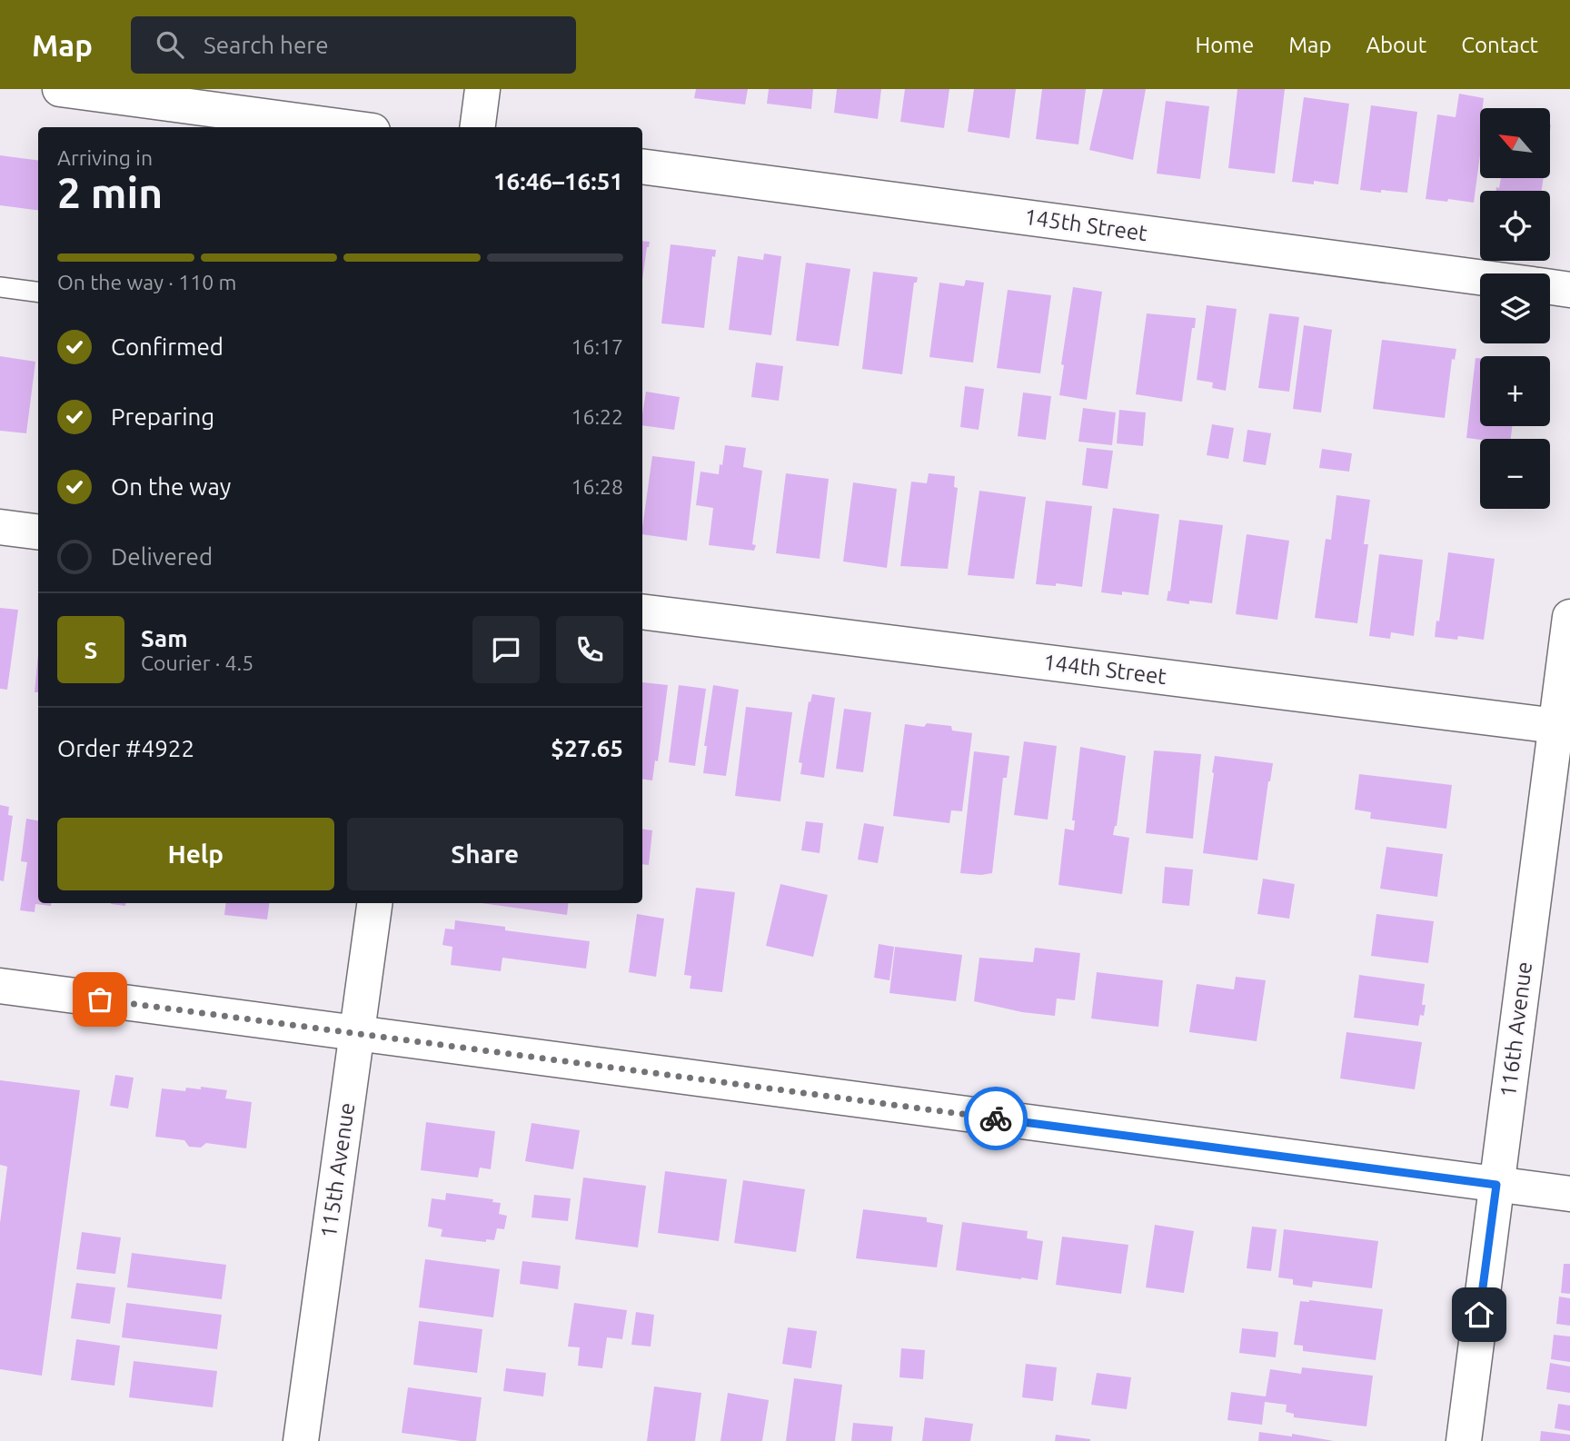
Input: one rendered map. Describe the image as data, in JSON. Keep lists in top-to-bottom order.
{
  "streets": {
    "street": [
      "145th Street",
      "144th Street",
      "116th Avenue",
      "115th Avenue"
    ]
  },
  "crossings": [
    ["144th Street", "116th Avenue"]
  ],
  "north": "top left",
  "page": {
    "header": "Map",
    "search": "Search here",
    "nav": [
      "Home",
      "Map",
      "About",
      "Contact"
    ],
    "map_buttons": ["+", "−"],
    "heading": ["2 min", "Arriving in", "16:46–16:51"],
    "panel": [
      "Sam",
      "Courier · 4.5",
      "Order #4922",
      "$27.65"
    ],
    "bar": "On the way · 110 m",
    "list": [
      ["Confirmed", "16:17"],
      ["Preparing", "16:22"],
      ["On the way", "16:28"],
      "Delivered"
    ],
    "round": "S",
    "buttons": ["Help", "Share"]
  }
}
